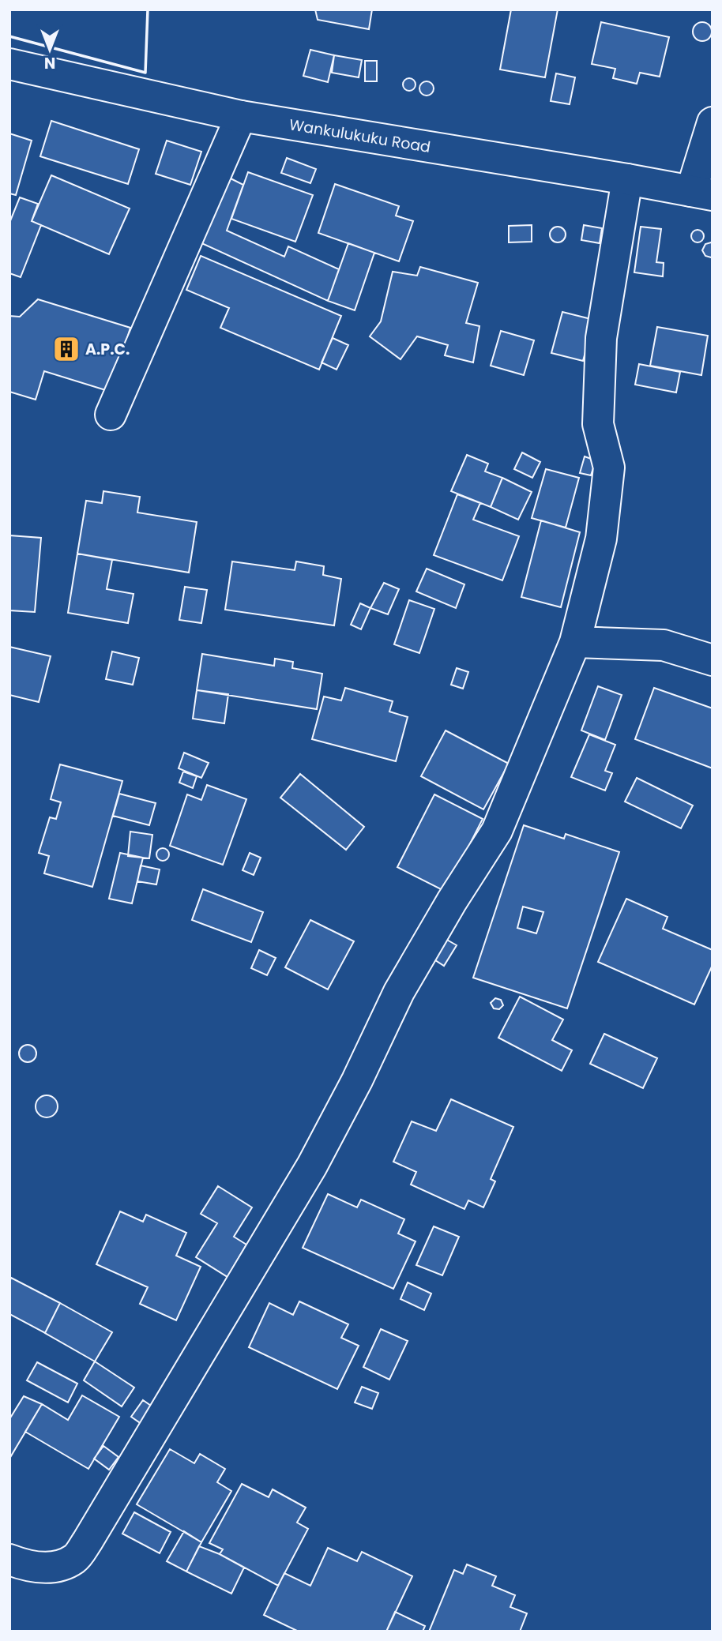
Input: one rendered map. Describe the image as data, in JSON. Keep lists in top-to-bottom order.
{
  "streets": {
    "street": ["Wankulukuku Road"]
  },
  "places": {
    "building": ["A.P.C."]
  },
  "north": "bottom"
}
